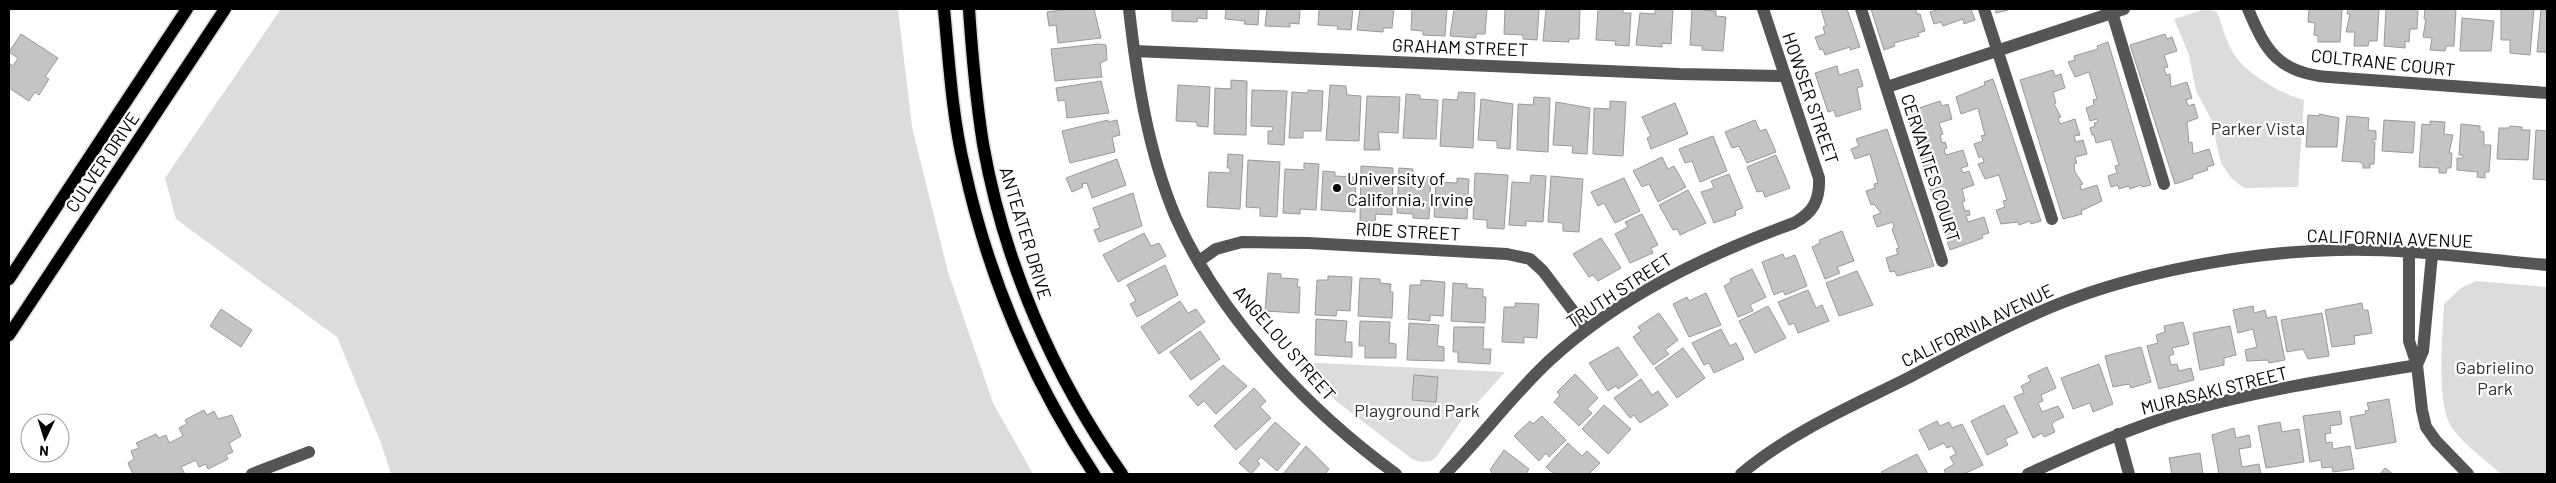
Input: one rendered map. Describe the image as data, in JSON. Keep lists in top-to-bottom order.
{
  "streets": {
    "main road": ["CULVER DRIVE", "ANTEATER DRIVE"],
    "street": [
      "GRAHAM STREET",
      "COLTRANE COURT",
      "HOWSER STREET",
      "CERVANTES COURT",
      "RIDE STREET",
      "CALIFORNIA AVENUE",
      "TRUTH STREET",
      "ANGELOU STREET",
      "MURASAKI STREET"
    ]
  },
  "crossings": [
    ["GRAHAM STREET", "HOWSER STREET"],
    ["GRAHAM STREET", "ANGELOU STREET"],
    ["HOWSER STREET", "TRUTH STREET"],
    ["RIDE STREET", "TRUTH STREET"],
    ["RIDE STREET", "ANGELOU STREET"]
  ],
  "parks": ["Parker Vista", "Gabrielino Park", "Playground Park"],
  "places": ["University of California, Irvine"],
  "north": "bottom"
}
